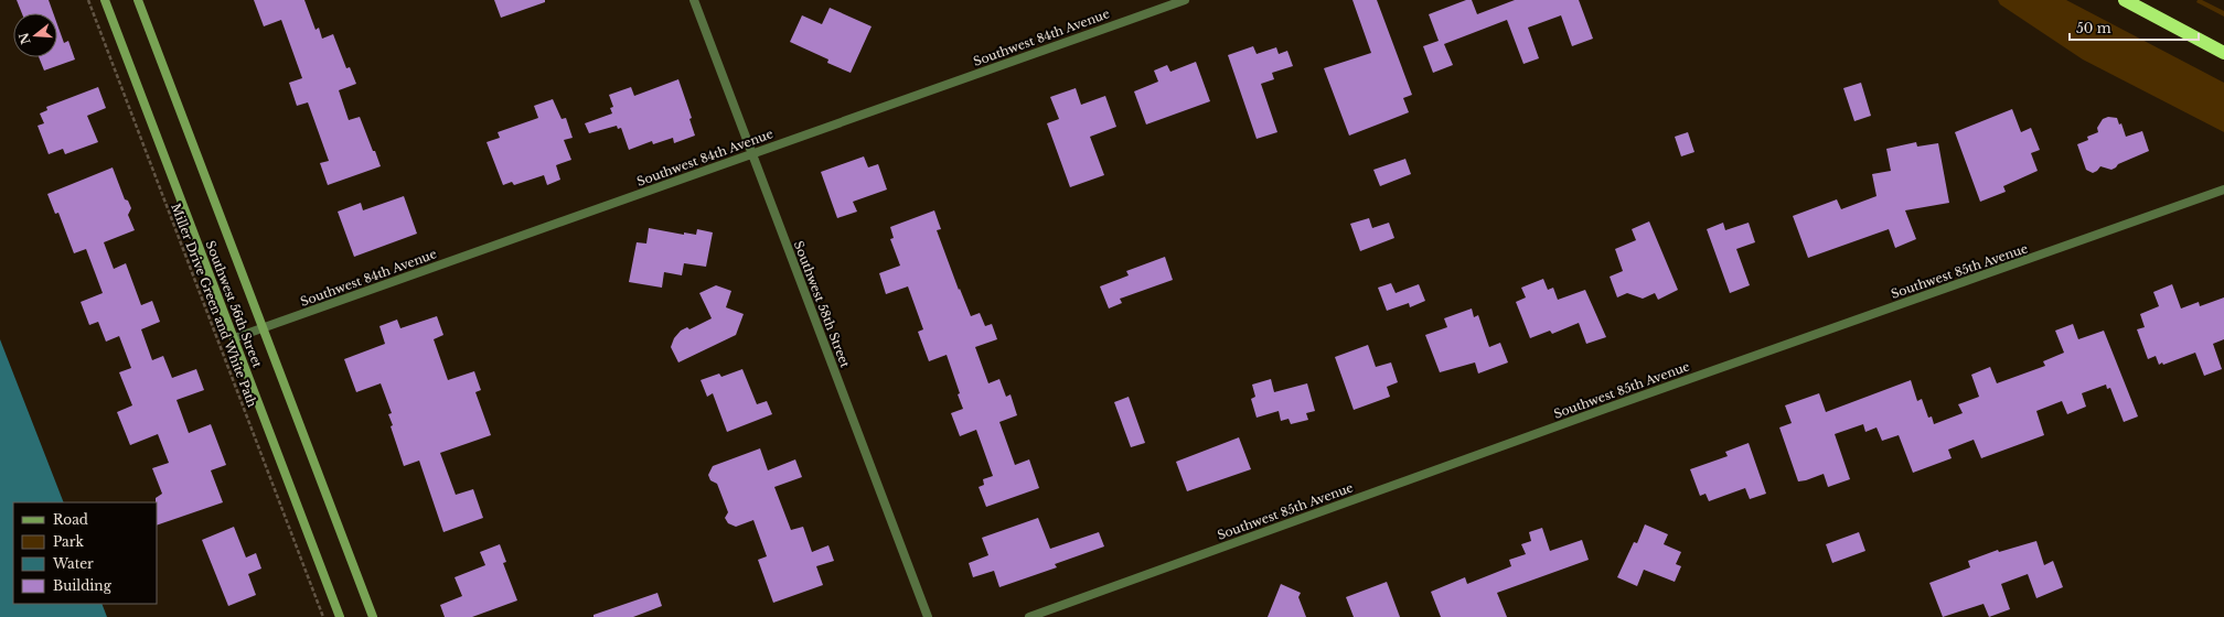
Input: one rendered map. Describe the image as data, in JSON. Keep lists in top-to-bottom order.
{
  "streets": {
    "main road": ["Southwest 56th Street"],
    "street": ["Southwest 84th Avenue", "Southwest 85th Avenue", "Southwest 58th Street"],
    "path": ["Miller Drive Green and White Path"]
  },
  "crossings": [
    ["Southwest 84th Avenue", "Southwest 56th Street"],
    ["Southwest 84th Avenue", "Southwest 58th Street"]
  ],
  "legend": [
    "Road",
    "Park",
    "Water",
    "Building"
  ],
  "scale_bar": "50 m",
  "north": "left"
}
